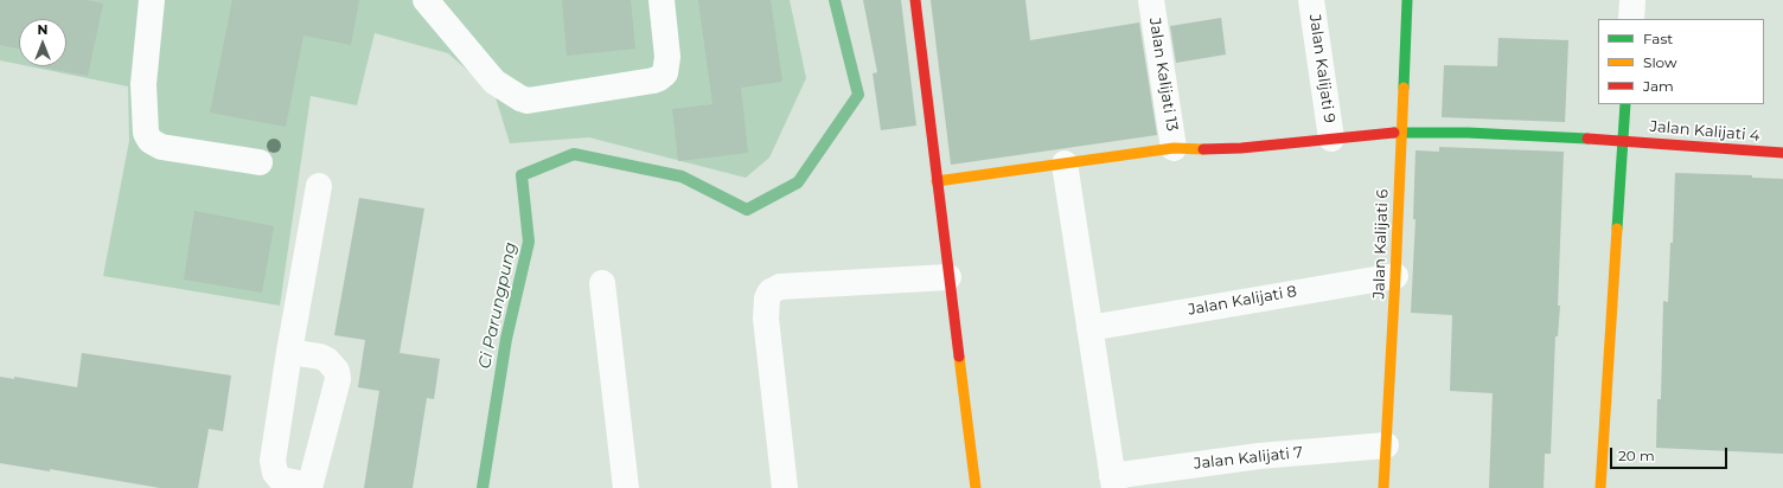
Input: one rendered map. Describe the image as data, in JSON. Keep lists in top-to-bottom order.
{
  "streets": {
    "street": [
      "Jalan Kalijati 9",
      "Jalan Kalijati 13",
      "Jalan Kalijati 4",
      "Jalan Kalijati 6",
      "Jalan Kalijati 8",
      "Jalan Kalijati 7"
    ]
  },
  "crossings": [
    ["Jalan Kalijati 9", "Jalan Kalijati 4"],
    ["Jalan Kalijati 13", "Jalan Kalijati 4"],
    ["Jalan Kalijati 4", "Jalan Kalijati 6"],
    ["Jalan Kalijati 6", "Jalan Kalijati 8"],
    ["Jalan Kalijati 6", "Jalan Kalijati 7"]
  ],
  "water": ["Ci Parungpung"],
  "legend": ["Fast", "Slow", "Jam"],
  "scale_bar": "20 m",
  "north": "top"
}
